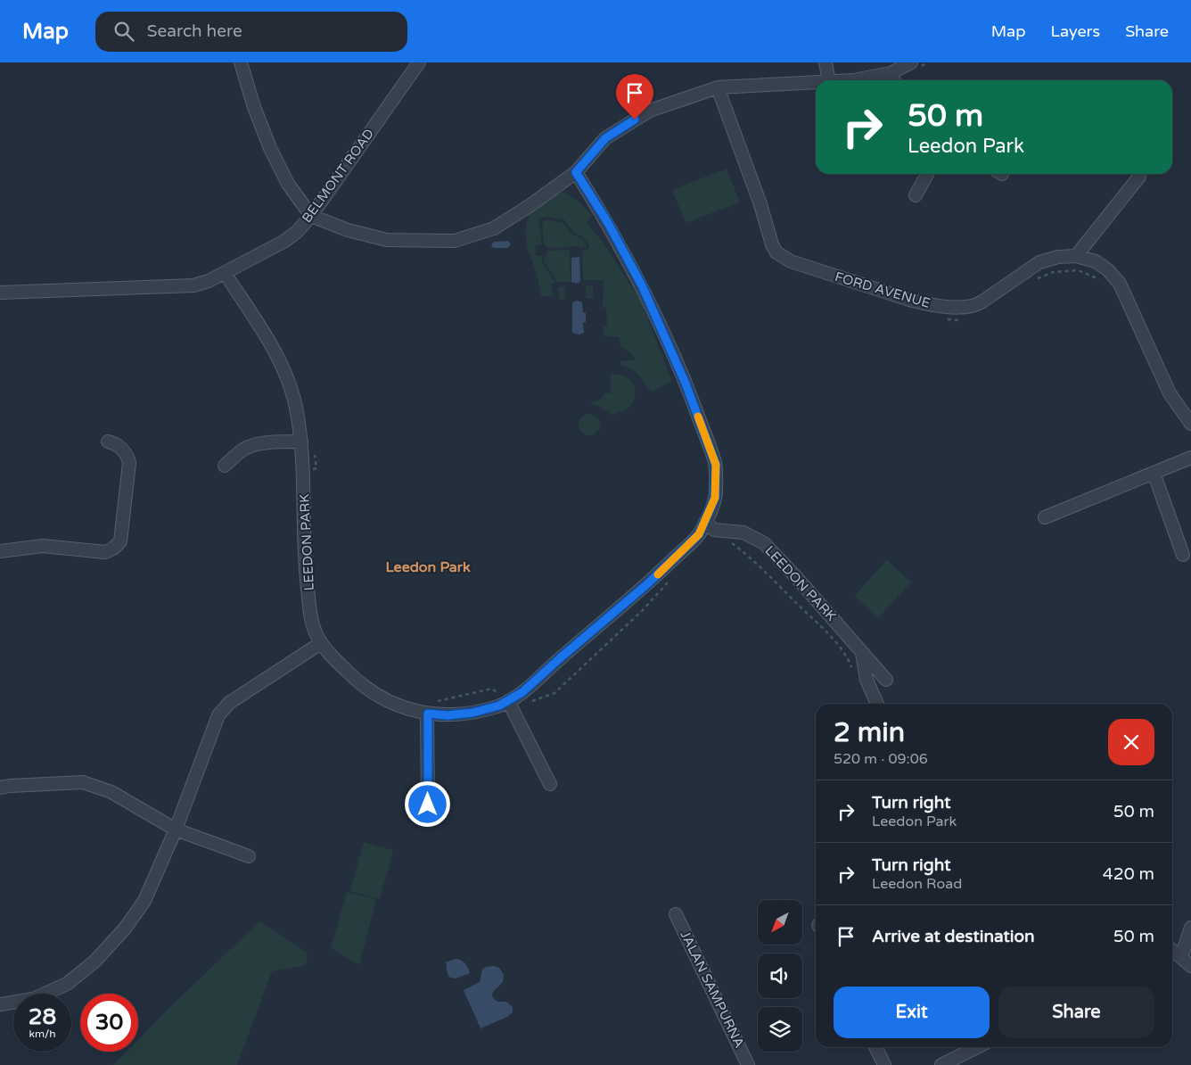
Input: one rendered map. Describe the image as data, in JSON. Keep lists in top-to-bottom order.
{
  "streets": {
    "street": [
      "BELMONT ROAD",
      "FORD AVENUE",
      "LEEDON PARK",
      "JALAN SAMPURNA"
    ]
  },
  "crossings": [
    ["BELMONT ROAD", "LEEDON PARK"]
  ],
  "districts": ["Leedon Park"],
  "north": "bottom left",
  "page": {
    "header": "Map",
    "search": "Search here",
    "nav": ["Map", "Layers", "Share"],
    "turn": ["50 m", "Leedon Park"],
    "heading": ["2 min", "520 m · 09:06"],
    "list": [
      {
        "name": "Turn right",
        "note": "Leedon Park",
        "value": "50 m"
      },
      {
        "name": "Turn right",
        "note": "Leedon Road",
        "value": "420 m"
      },
      {
        "name": "Arrive at destination",
        "value": "50 m"
      }
    ],
    "buttons": ["Exit", "Share"],
    "speed": "28 km/h",
    "limit": "30"
  }
}
